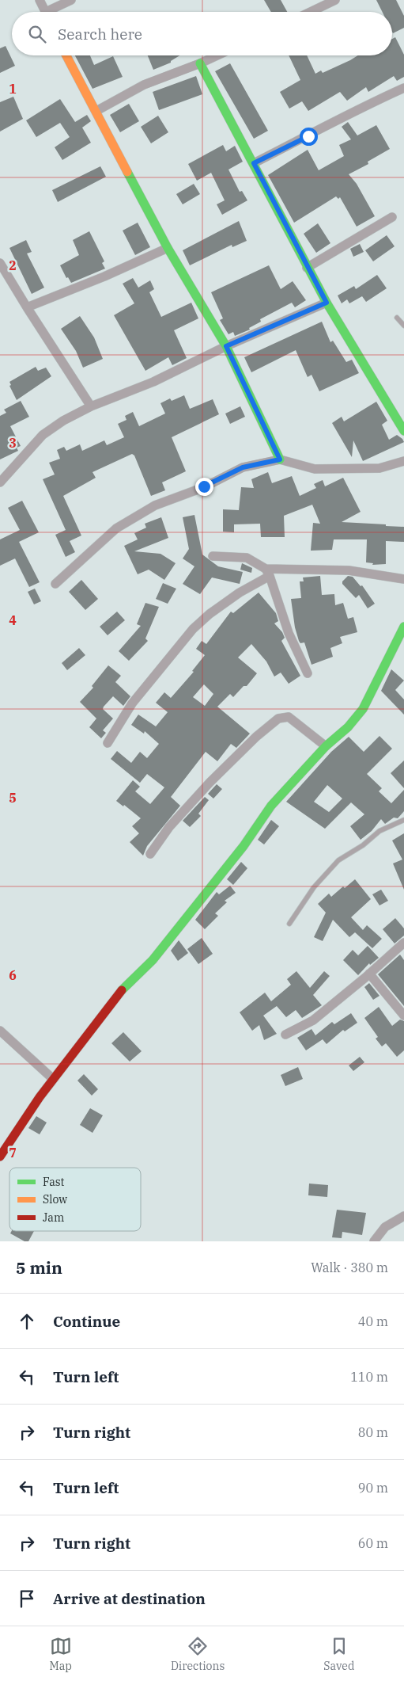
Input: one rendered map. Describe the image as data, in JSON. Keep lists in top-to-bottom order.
{
  "legend": ["Fast", "Slow", "Jam"],
  "page": {
    "search": "Search here",
    "heading": ["5 min", "Walk · 380 m"],
    "list": [
      ["Continue", "40 m"],
      ["Turn left", "110 m"],
      ["Turn right", "80 m"],
      ["Turn left", "90 m"],
      ["Turn right", "60 m"],
      "Arrive at destination"
    ],
    "nav": ["Map", "Directions", "Saved"]
  },
  "grid": {
    "rows": [
      "1",
      "2",
      "3",
      "4",
      "5",
      "6",
      "7"
    ]
  }
}
